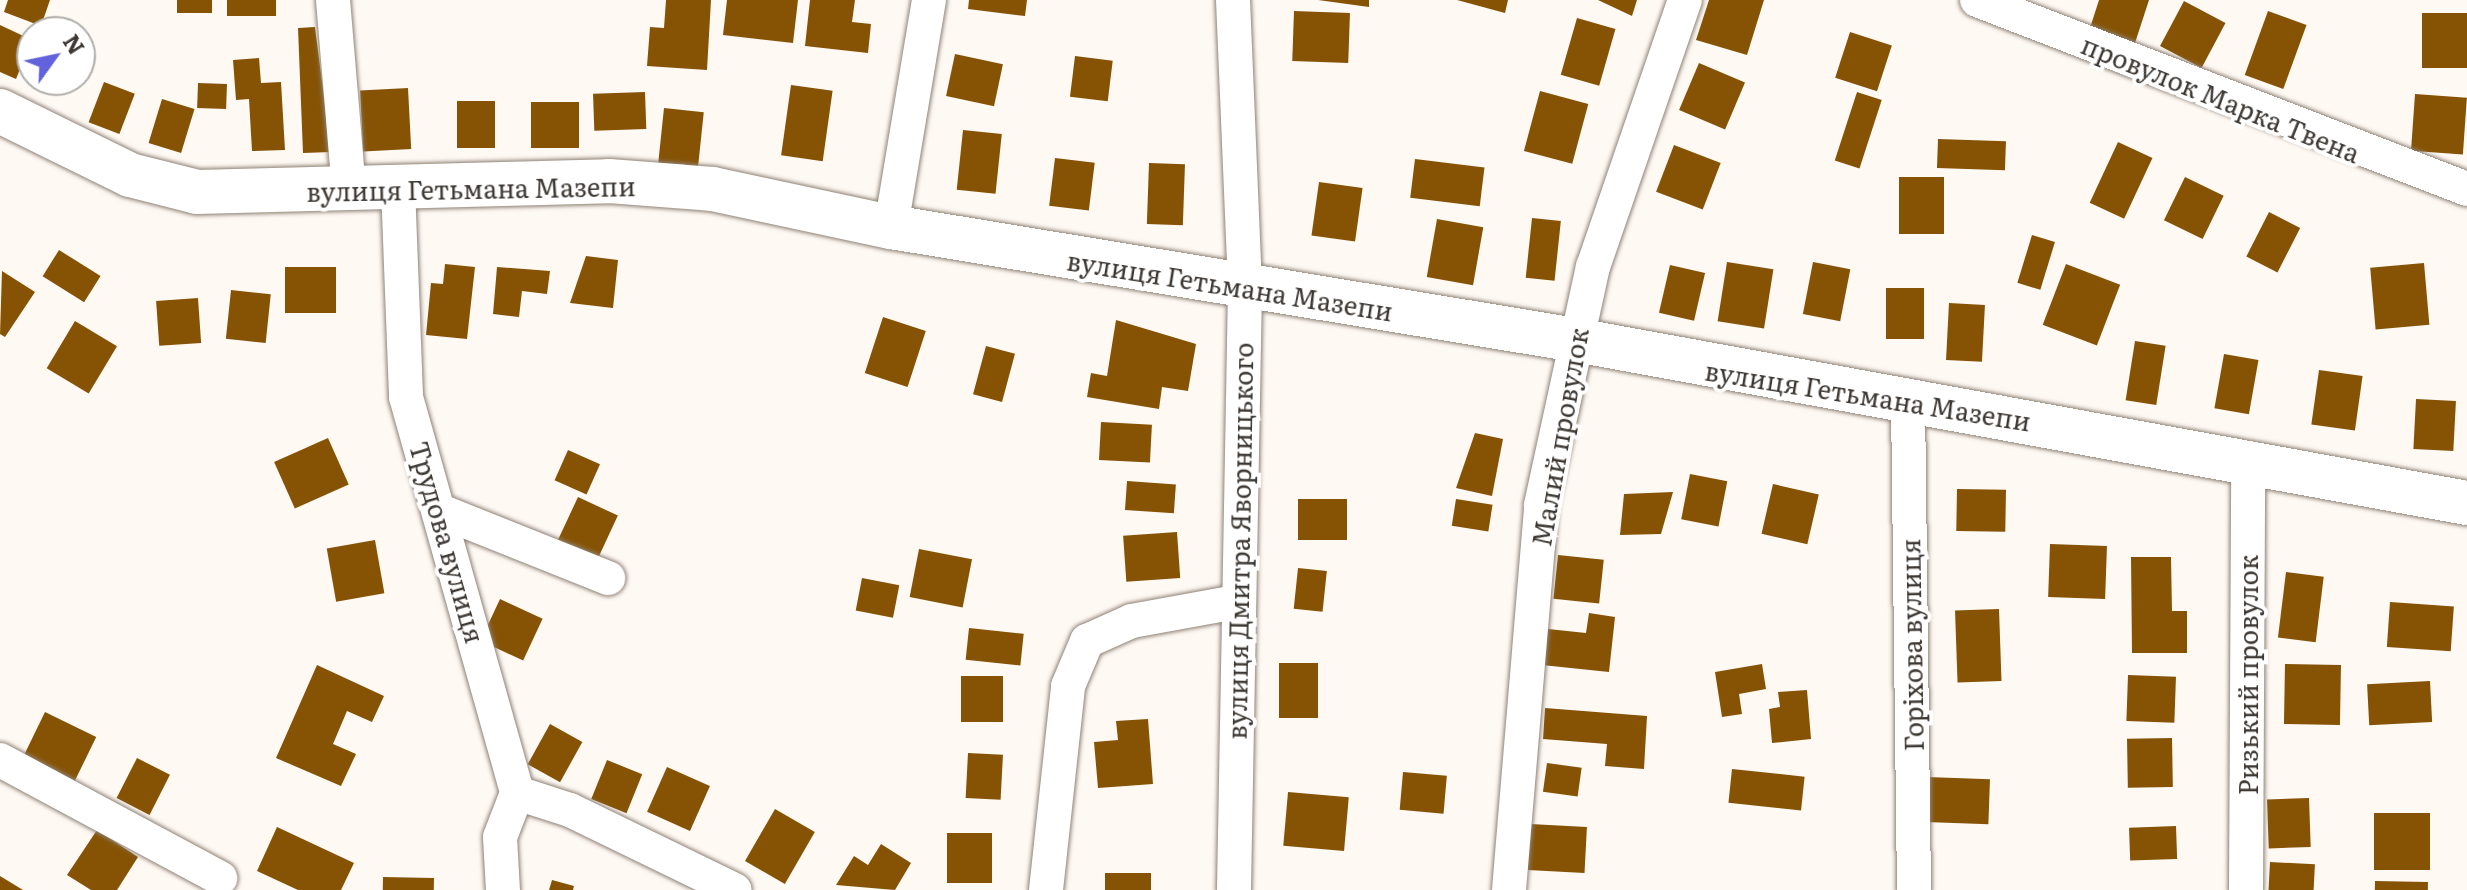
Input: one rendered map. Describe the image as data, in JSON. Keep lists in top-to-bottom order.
{
  "streets": {
    "street": [
      "провулок Марка Твена",
      "вулиця Гетьмана Мазепи",
      "Малий провулок",
      "вулиця Дмитра Яворницького",
      "Трудова вулиця",
      "Горіхова вулиця",
      "Ризький провулок"
    ]
  },
  "crossings": [
    ["вулиця Гетьмана Мазепи", "Малий провулок"],
    ["вулиця Гетьмана Мазепи", "вулиця Дмитра Яворницького"],
    ["вулиця Гетьмана Мазепи", "Трудова вулиця"],
    ["вулиця Гетьмана Мазепи", "Горіхова вулиця"],
    ["вулиця Гетьмана Мазепи", "Ризький провулок"]
  ],
  "north": "top right"
}
